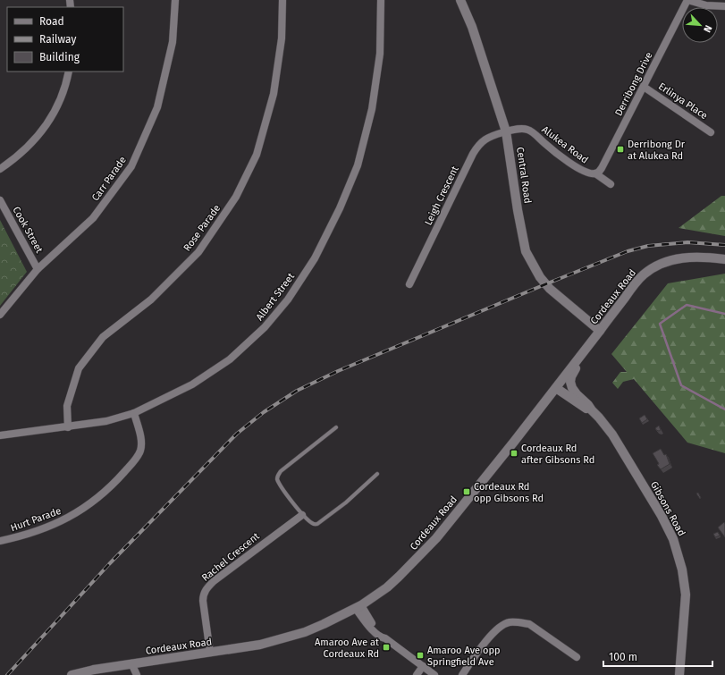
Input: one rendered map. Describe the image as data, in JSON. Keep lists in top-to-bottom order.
{
  "streets": {
    "main road": ["Central Road", "Cordeaux Road", "Gibsons Road"],
    "street": [
      "Derribong Drive",
      "Erlinya Place",
      "Alukea Road",
      "Carr Parade",
      "Leigh Crescent",
      "Rose Parade",
      "Cook Street",
      "Albert Street",
      "Hurt Parade",
      "Rachel Crescent"
    ]
  },
  "crossings": [
    ["Derribong Drive", "Erlinya Place"],
    ["Derribong Drive", "Alukea Road"],
    ["Alukea Road", "Central Road"],
    ["Alukea Road", "Leigh Crescent"],
    ["Central Road", "Leigh Crescent"],
    ["Central Road", "Cordeaux Road"],
    ["Carr Parade", "Cook Street"],
    ["Rose Parade", "Albert Street"],
    ["Albert Street", "Hurt Parade"],
    ["Cordeaux Road", "Gibsons Road"],
    ["Cordeaux Road", "Rachel Crescent"]
  ],
  "places": {
    "transit": [
      "Derribong Dr at Alukea Rd",
      "Cordeaux Rd after Gibsons Rd",
      "Cordeaux Rd opp Gibsons Rd",
      "Amaroo Ave at Cordeaux Rd",
      "Amaroo Ave opp Springfield Ave"
    ]
  },
  "legend": ["Road", "Railway", "Building"],
  "scale_bar": "100 m",
  "north": "bottom right"
}
